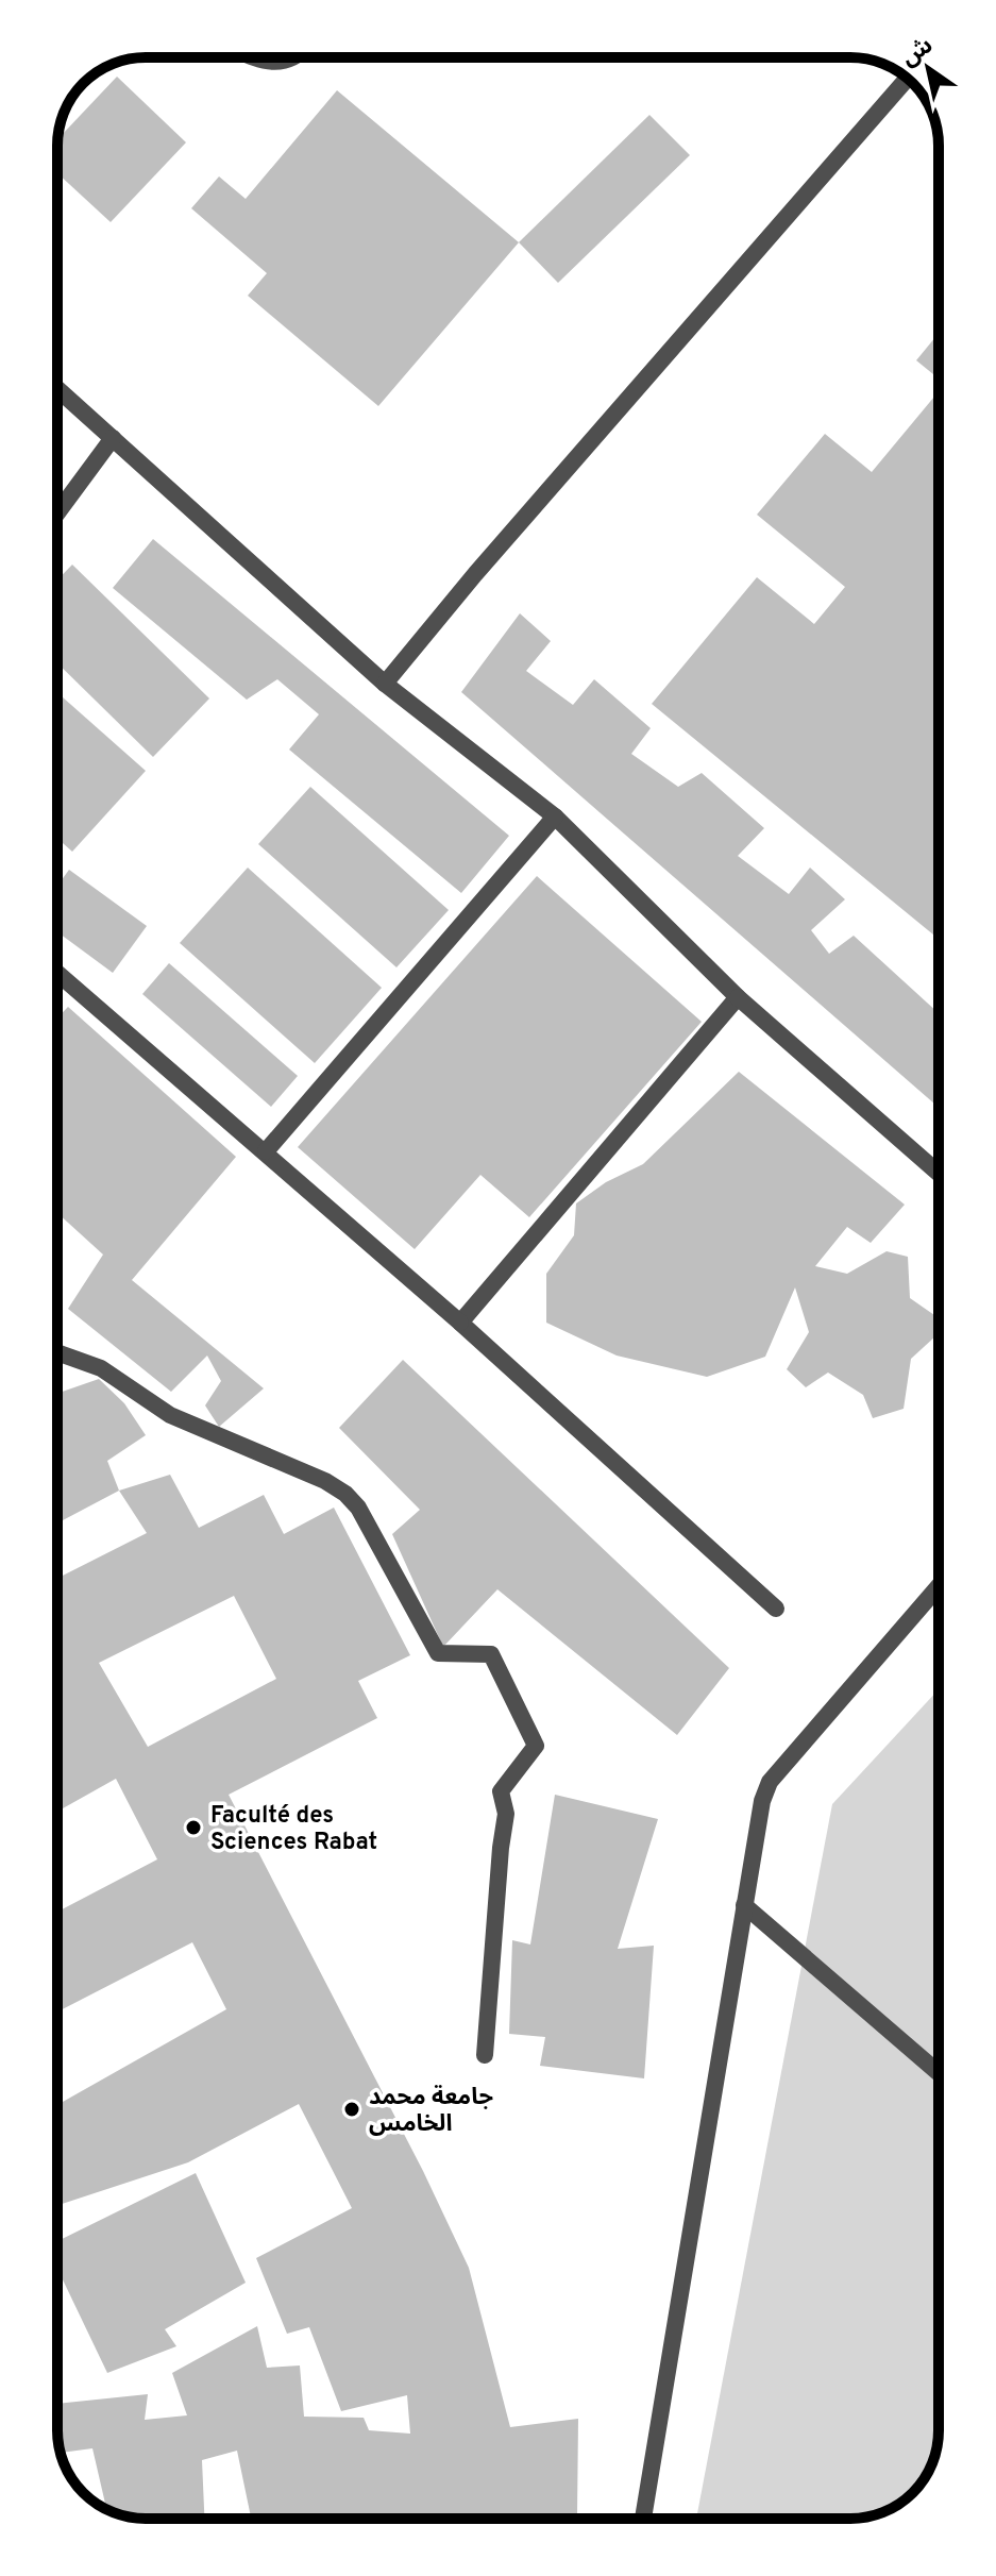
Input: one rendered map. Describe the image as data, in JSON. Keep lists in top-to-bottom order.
{
  "places": ["Faculté des Sciences Rabat", "جامعة محمد الخامس"],
  "north": "top left"
}
